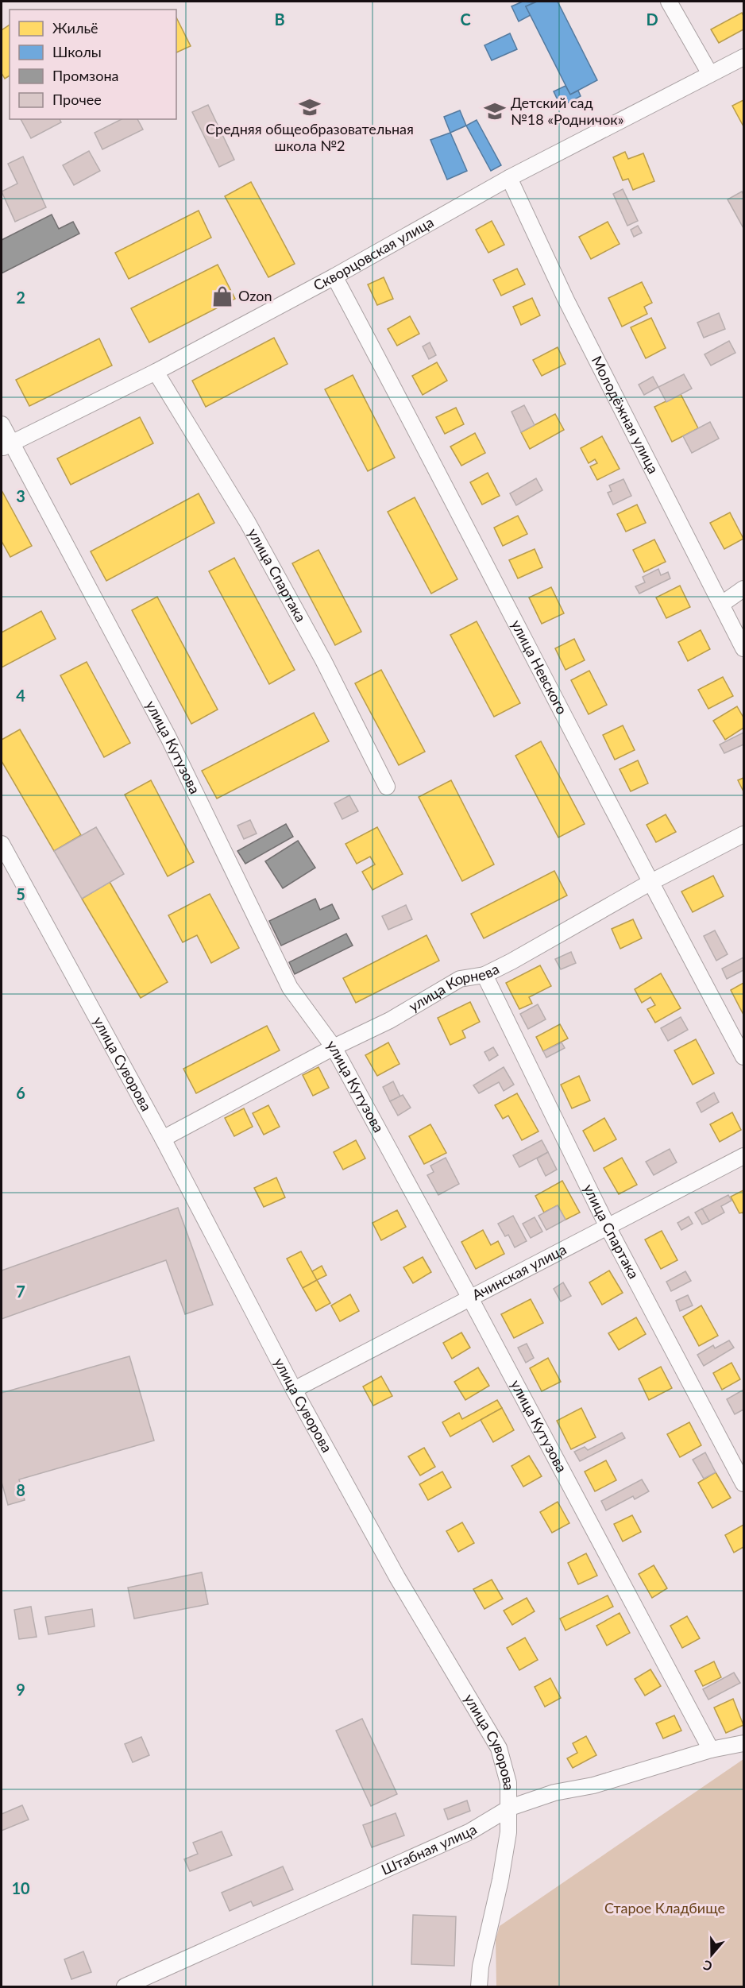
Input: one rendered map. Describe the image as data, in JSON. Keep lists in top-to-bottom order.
{
  "streets": {
    "street": [
      "Скворцовская улица",
      "Молодёжная улица",
      "улица Спартака",
      "улица Невского",
      "улица Кутузова",
      "улица Корнева",
      "улица Суворова",
      "Ачинская улица",
      "Штабная улица"
    ]
  },
  "crossings": [
    ["Скворцовская улица", "Молодёжная улица"],
    ["Скворцовская улица", "улица Спартака"],
    ["Скворцовская улица", "улица Невского"],
    ["Скворцовская улица", "улица Кутузова"],
    ["улица Спартака", "улица Корнева"],
    ["улица Спартака", "Ачинская улица"],
    ["улица Невского", "улица Корнева"],
    ["улица Кутузова", "улица Корнева"],
    ["улица Кутузова", "Ачинская улица"],
    ["улица Кутузова", "Штабная улица"],
    ["улица Корнева", "улица Суворова"],
    ["улица Суворова", "Ачинская улица"],
    ["улица Суворова", "Штабная улица"]
  ],
  "parks": ["Старое Кладбище"],
  "places": {
    "school or university": ["Средняя общеобразовательная школа №2", "Детский сад №18 «Родничок»"],
    "shop": ["Ozon"]
  },
  "legend": [
    "Жильё",
    "Школы",
    "Промзона",
    "Прочее"
  ],
  "north": "bottom",
  "grid": {
    "columns": ["B", "C", "D"],
    "rows": [
      "2",
      "3",
      "4",
      "5",
      "6",
      "7",
      "8",
      "9",
      "10"
    ]
  }
}
